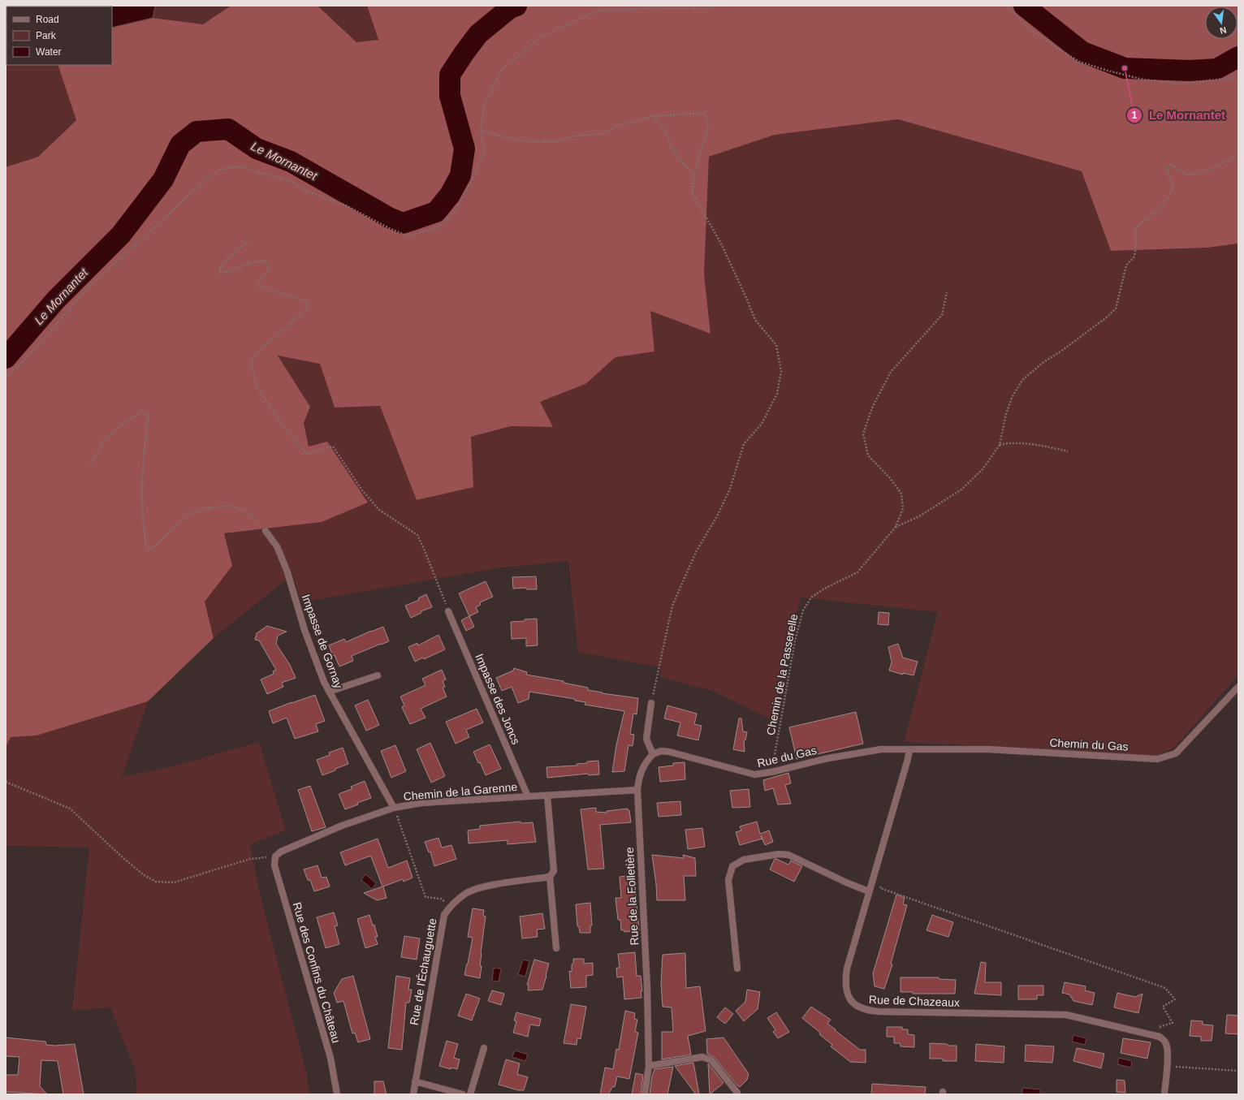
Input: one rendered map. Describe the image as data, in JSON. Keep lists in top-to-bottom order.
{
  "streets": {
    "street": [
      "Impasse de Gornay",
      "Impasse des Joncs",
      "Chemin du Gas",
      "Rue du Gas",
      "Chemin de la Garenne",
      "Rue de la Folletière",
      "Rue de l'Échauguette",
      "Rue des Confins du Château",
      "Rue de Chazeaux"
    ],
    "path": ["Chemin de la Passerelle"]
  },
  "crossings": [
    ["Impasse de Gornay", "Chemin de la Garenne"],
    ["Chemin de la Passerelle", "Rue du Gas"],
    ["Impasse des Joncs", "Chemin de la Garenne"],
    ["Chemin du Gas", "Rue du Gas"],
    ["Chemin du Gas", "Rue de Chazeaux"],
    ["Rue du Gas", "Rue de la Folletière"],
    ["Rue du Gas", "Rue de Chazeaux"],
    ["Chemin de la Garenne", "Rue de la Folletière"],
    ["Chemin de la Garenne", "Rue des Confins du Château"]
  ],
  "water": ["Le Mornantet"],
  "places": ["Le Mornantet"],
  "legend": ["Road", "Park", "Water"],
  "north": "bottom"
}
